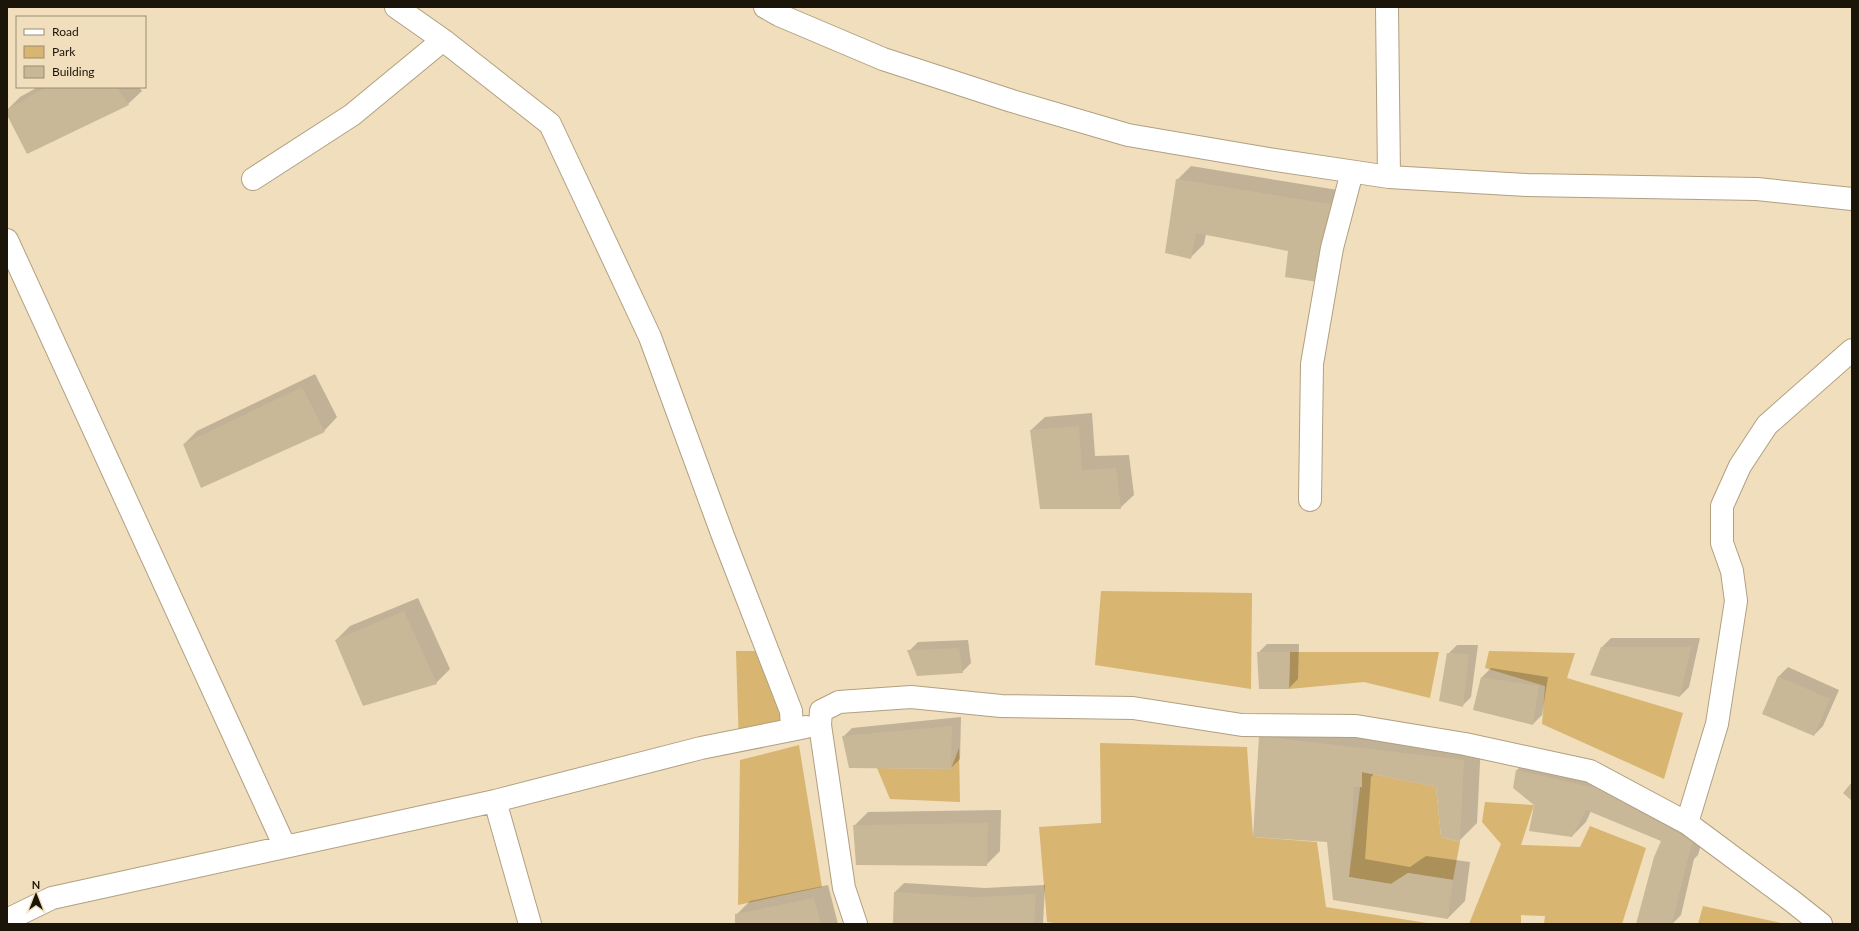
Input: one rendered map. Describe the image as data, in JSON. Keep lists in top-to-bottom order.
{
  "legend": ["Road", "Park", "Building"],
  "north": "top"
}
